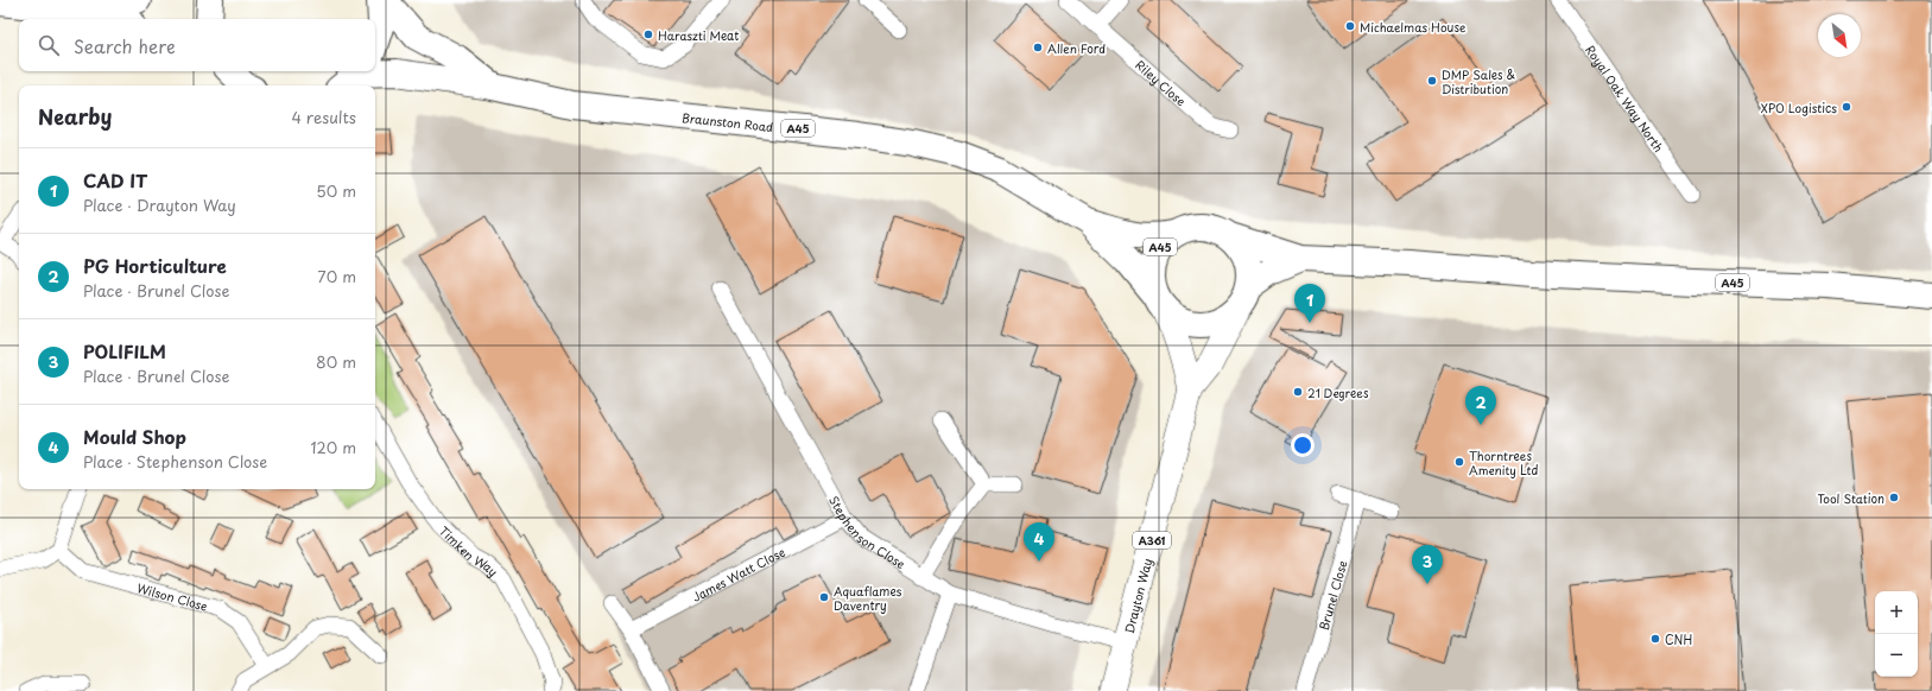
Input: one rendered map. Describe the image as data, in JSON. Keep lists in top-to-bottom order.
{
  "streets": {
    "highway": ["Braunston Road", "A45"],
    "main road": ["A361", "Drayton Way"],
    "street": [
      "Riley Close",
      "Royal Oak Way North",
      "Stephenson Close",
      "Timken Way",
      "James Watt Close",
      "Brunel Close",
      "Wilson Close"
    ]
  },
  "crossings": [
    ["Braunston Road", "A45"],
    ["Braunston Road", "Drayton Way"],
    ["A45", "Drayton Way"],
    ["Stephenson Close", "James Watt Close"],
    ["Stephenson Close", "Drayton Way"]
  ],
  "places": [
    "Michaelmas House",
    "Haraszti Meat",
    "Allen Ford",
    "DMP Sales & Distribution",
    "XPO Logistics",
    "21 Degrees",
    "Thorntrees Amenity Ltd",
    "Tool Station",
    "Aquaflames Daventry",
    "CNH"
  ],
  "north": "bottom right",
  "page": {
    "search": "Search here",
    "heading": ["Nearby", "4 results"],
    "list": [
      {
        "mark": "1",
        "name": "CAD IT",
        "note": "Place · Drayton Way",
        "value": "50 m"
      },
      {
        "mark": "2",
        "name": "PG Horticulture",
        "note": "Place · Brunel Close",
        "value": "70 m"
      },
      {
        "mark": "3",
        "name": "POLIFILM",
        "note": "Place · Brunel Close",
        "value": "80 m"
      },
      {
        "mark": "4",
        "name": "Mould Shop",
        "note": "Place · Stephenson Close",
        "value": "120 m"
      }
    ],
    "pins": [
      "1",
      "2",
      "4",
      "3"
    ],
    "map_buttons": ["+", "−"]
  }
}
